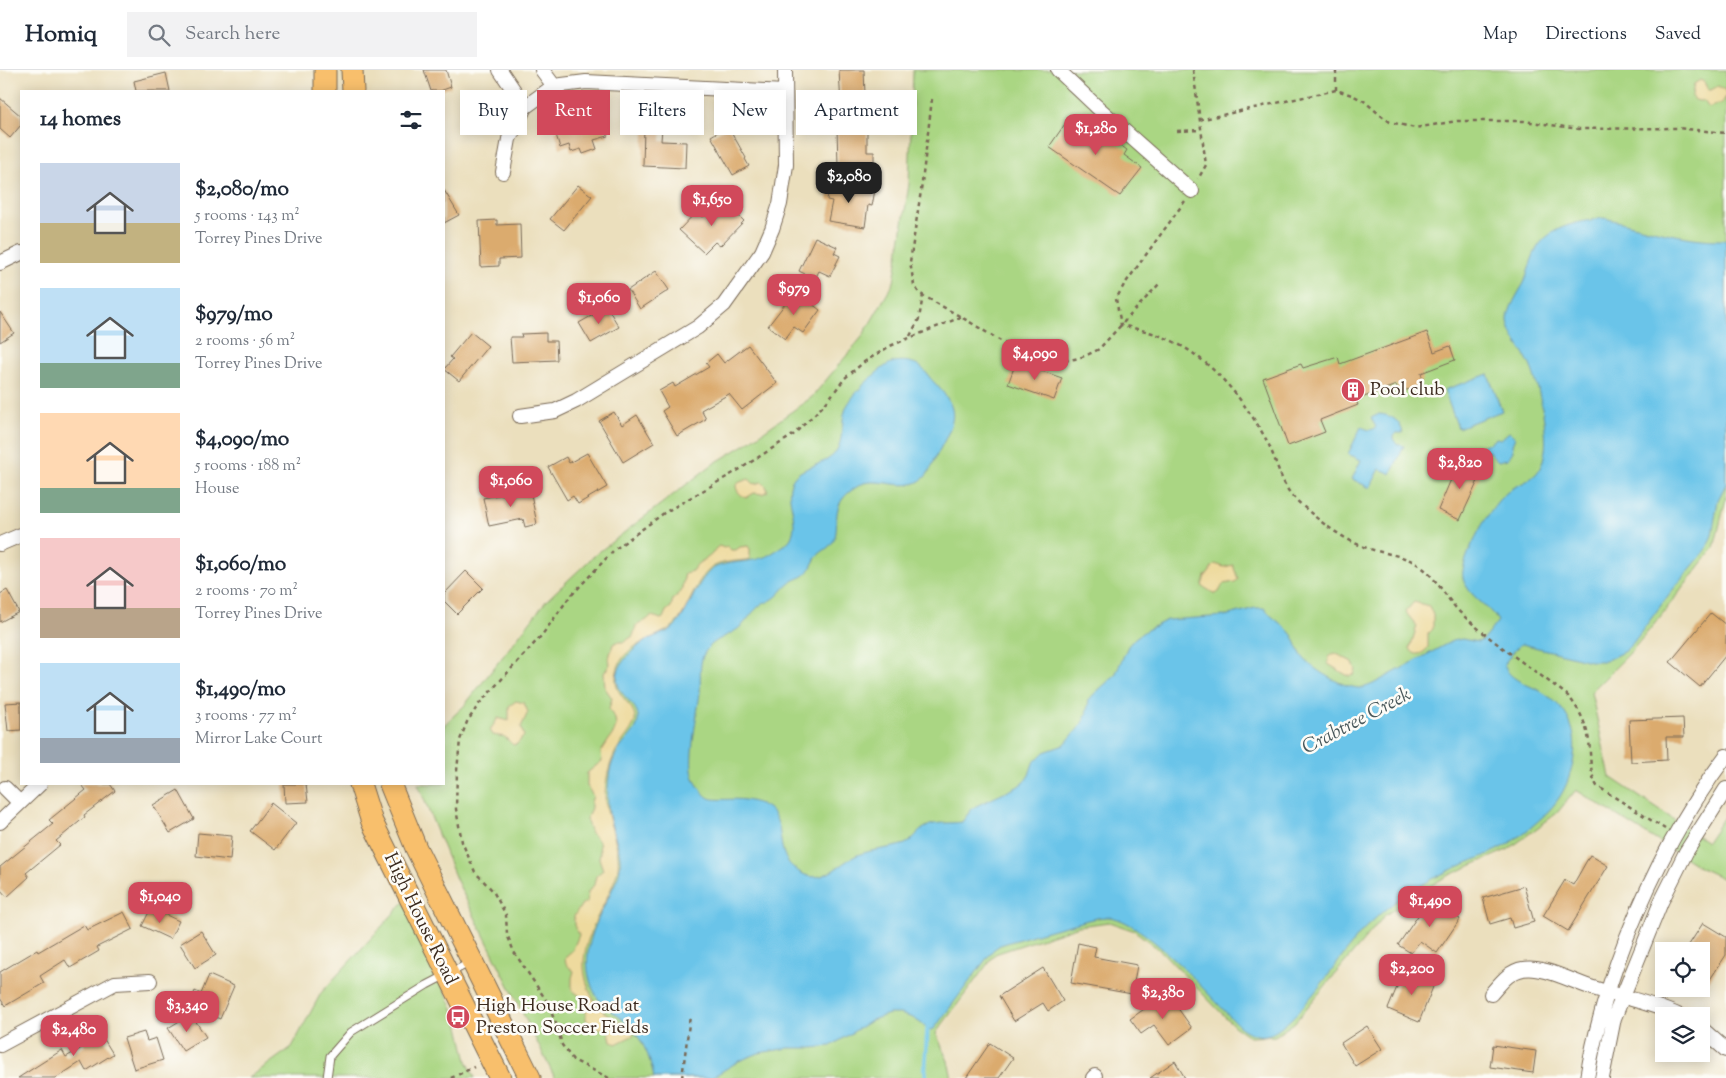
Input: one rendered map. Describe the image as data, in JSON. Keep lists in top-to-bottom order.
{
  "streets": {
    "main road": ["High House Road"]
  },
  "water": ["Crabtree Creek"],
  "places": {
    "building": ["Pool club"],
    "bus stop": ["High House Road at Preston Soccer Fields"]
  },
  "page": {
    "header": "Homiq",
    "search": "Search here",
    "nav": ["Map", "Directions", "Saved"],
    "chip": [
      "Buy",
      "Rent",
      "Filters",
      "New",
      "Apartment"
    ],
    "heading": "14 homes",
    "price": [
      "$1,280",
      "$2,080",
      "$1,650",
      "$979",
      "$1,060",
      "$4,090",
      "$2,820",
      "$1,060",
      "$1,040",
      "$1,490",
      "$2,200",
      "$2,380",
      "$3,340",
      "$2,480"
    ],
    "list": [
      {
        "name": "$2,080/mo",
        "note": "5 rooms · 143 m² · Torrey Pines Drive"
      },
      {
        "name": "$979/mo",
        "note": "2 rooms · 56 m² · Torrey Pines Drive"
      },
      {
        "name": "$4,090/mo",
        "note": "5 rooms · 188 m² · House"
      },
      {
        "name": "$1,060/mo",
        "note": "2 rooms · 70 m² · Torrey Pines Drive"
      },
      {
        "name": "$1,490/mo",
        "note": "3 rooms · 77 m² · Mirror Lake Court"
      }
    ]
  }
}
